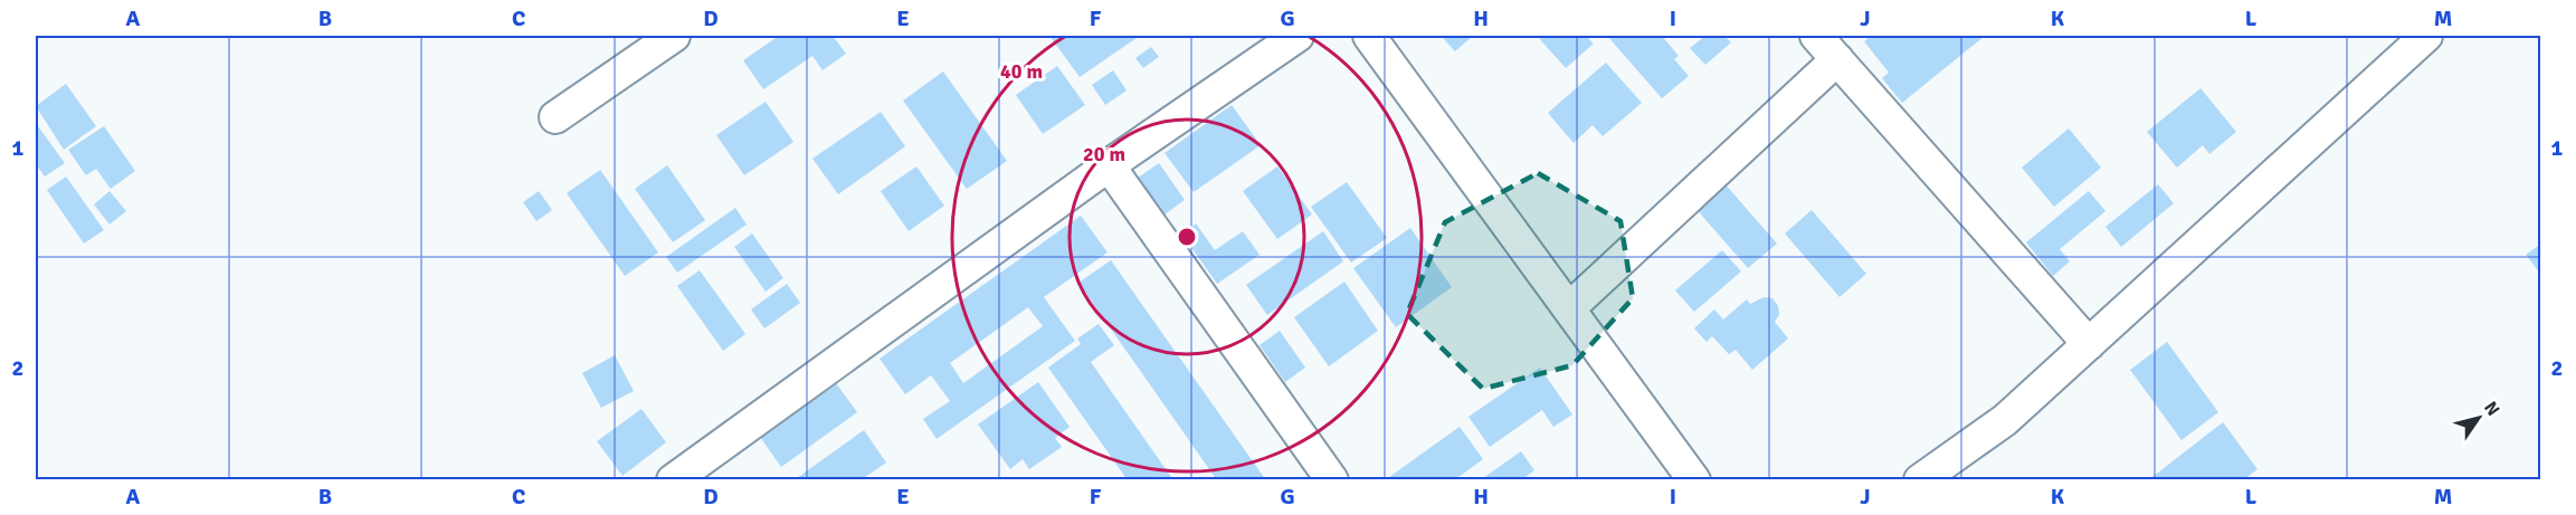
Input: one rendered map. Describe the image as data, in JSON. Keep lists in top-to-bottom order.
{
  "north": "top right",
  "grid": {
    "columns": [
      "A",
      "B",
      "C",
      "D",
      "E",
      "F",
      "G",
      "H",
      "I",
      "J",
      "K",
      "L",
      "M"
    ],
    "rows": ["1", "2"]
  },
  "rings": ["40 m", "20 m"]
}
